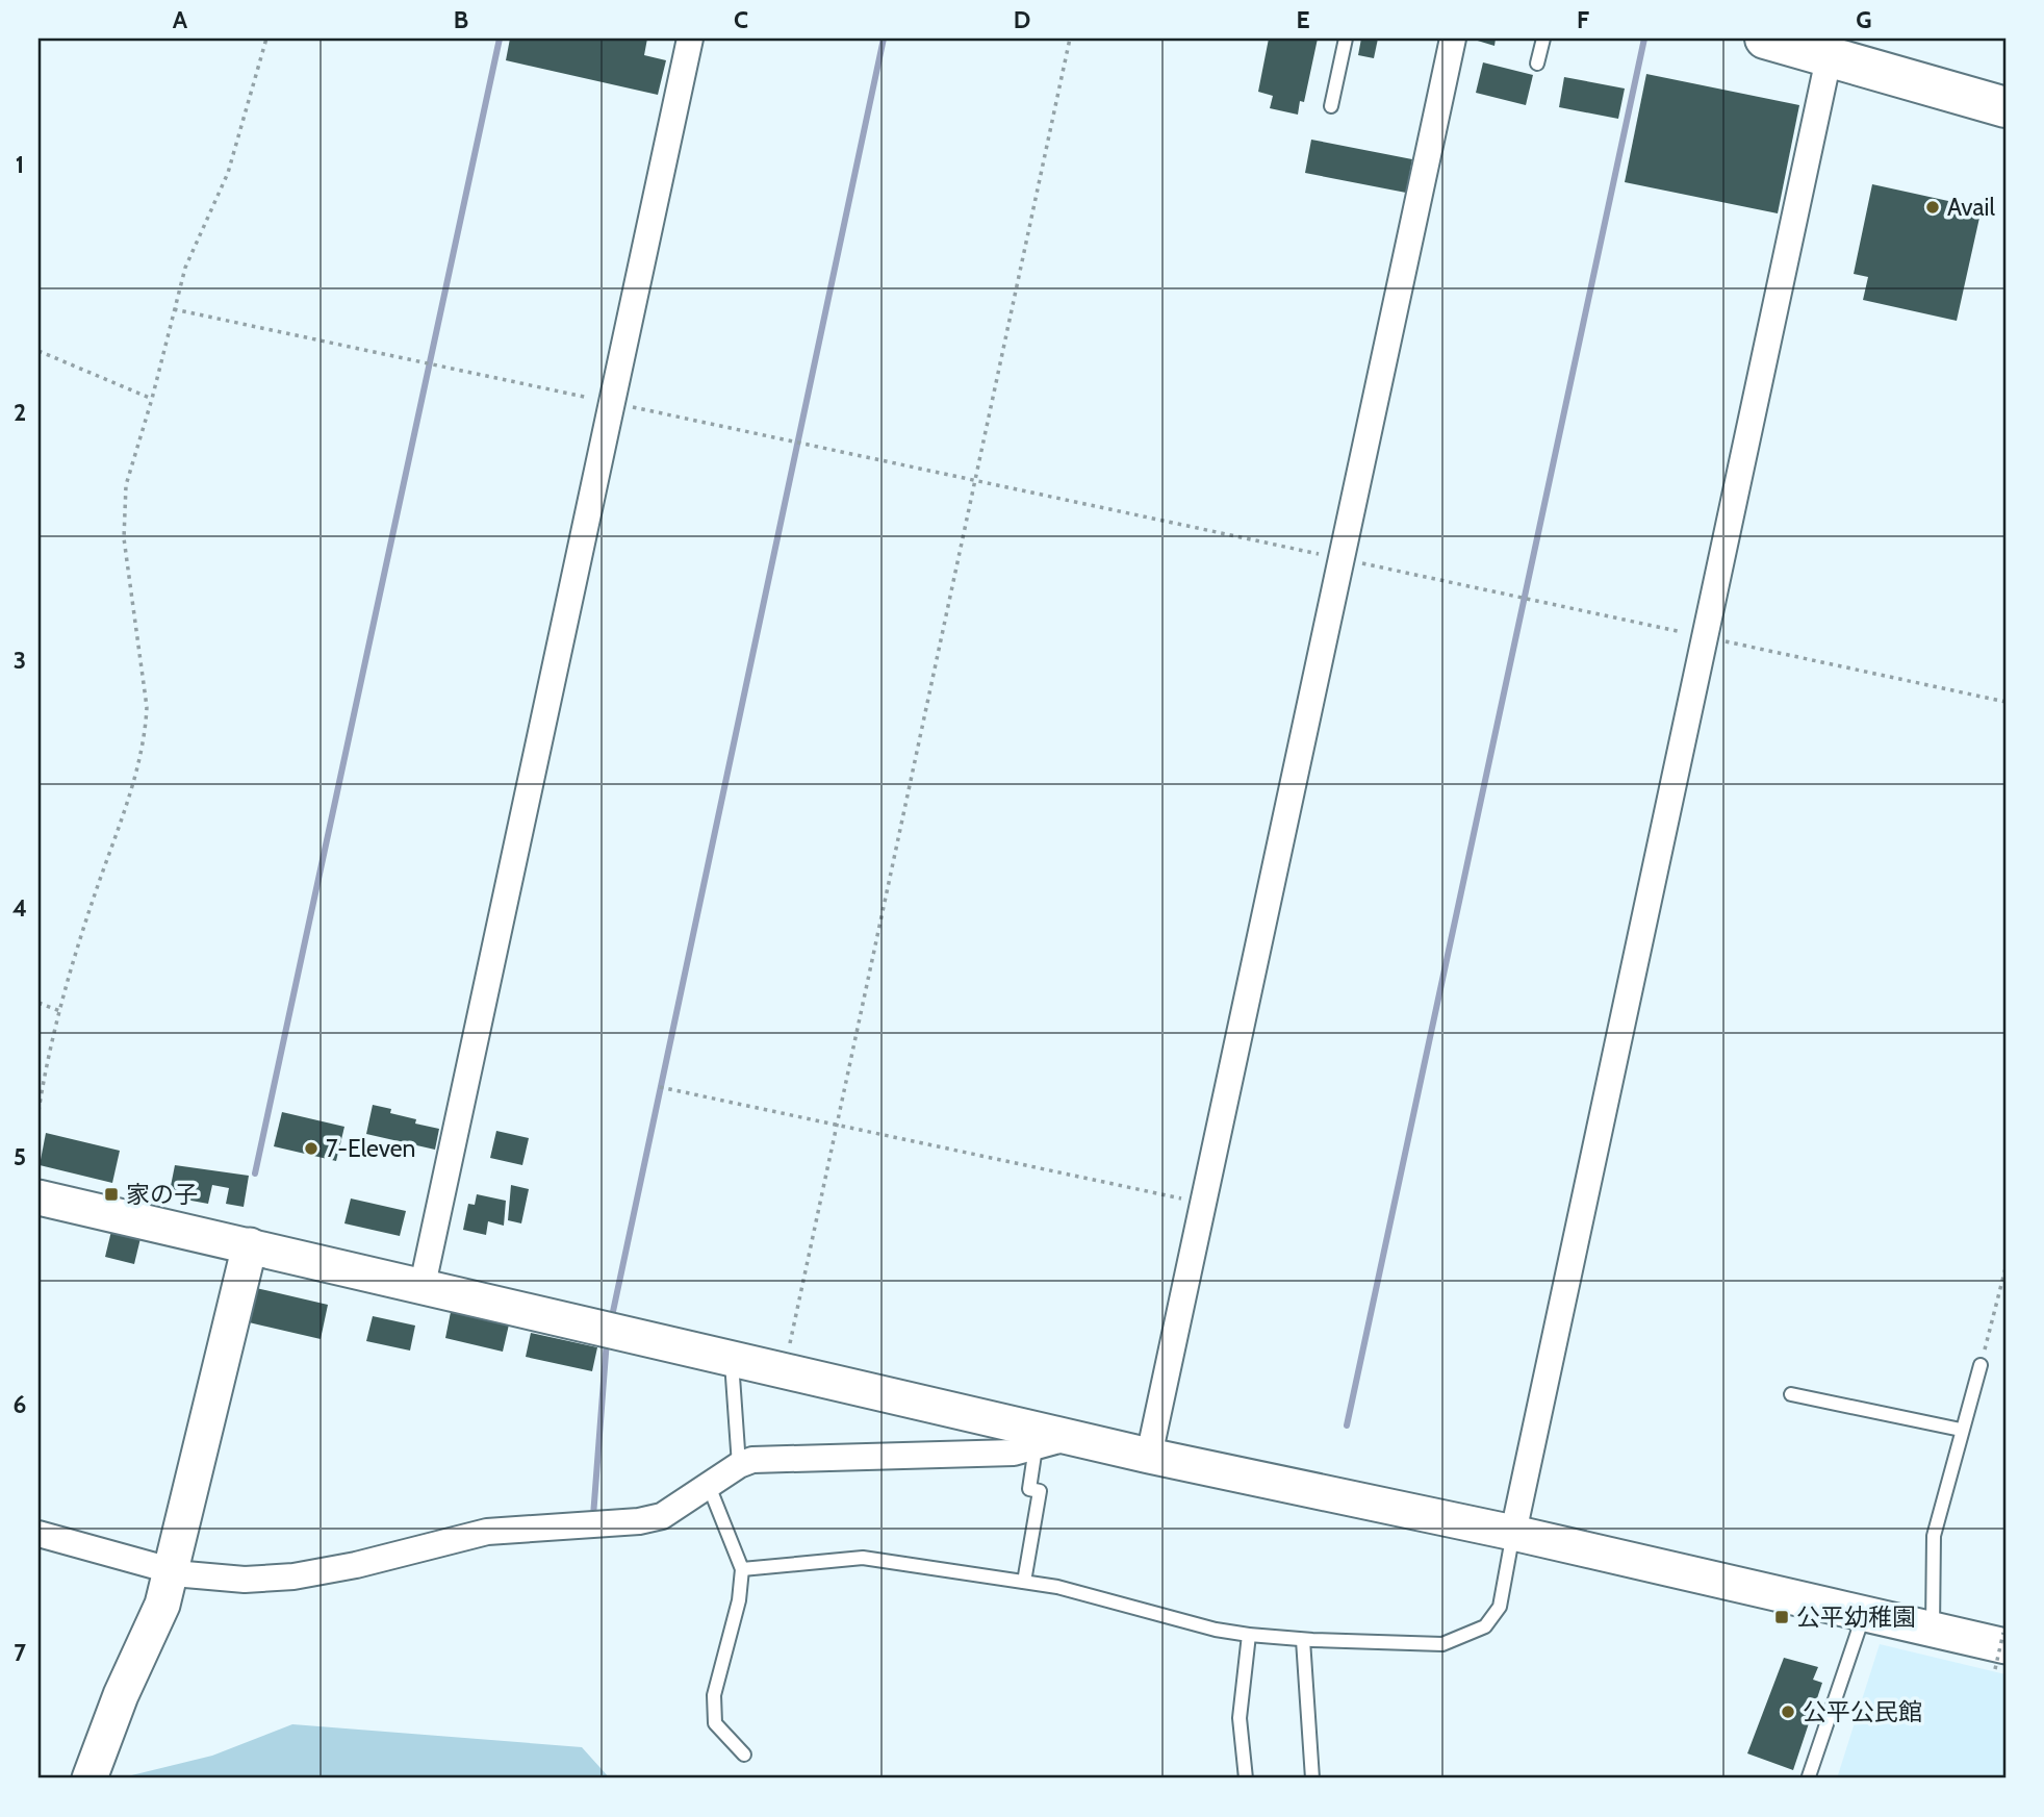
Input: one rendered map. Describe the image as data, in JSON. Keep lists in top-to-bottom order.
{
  "places": {
    "other": ["Avail", "7-Eleven", "公平公民館"],
    "transit": ["家の子", "公平幼稚園"]
  },
  "grid": {
    "columns": [
      "A",
      "B",
      "C",
      "D",
      "E",
      "F",
      "G"
    ],
    "rows": [
      "1",
      "2",
      "3",
      "4",
      "5",
      "6",
      "7"
    ]
  }
}
